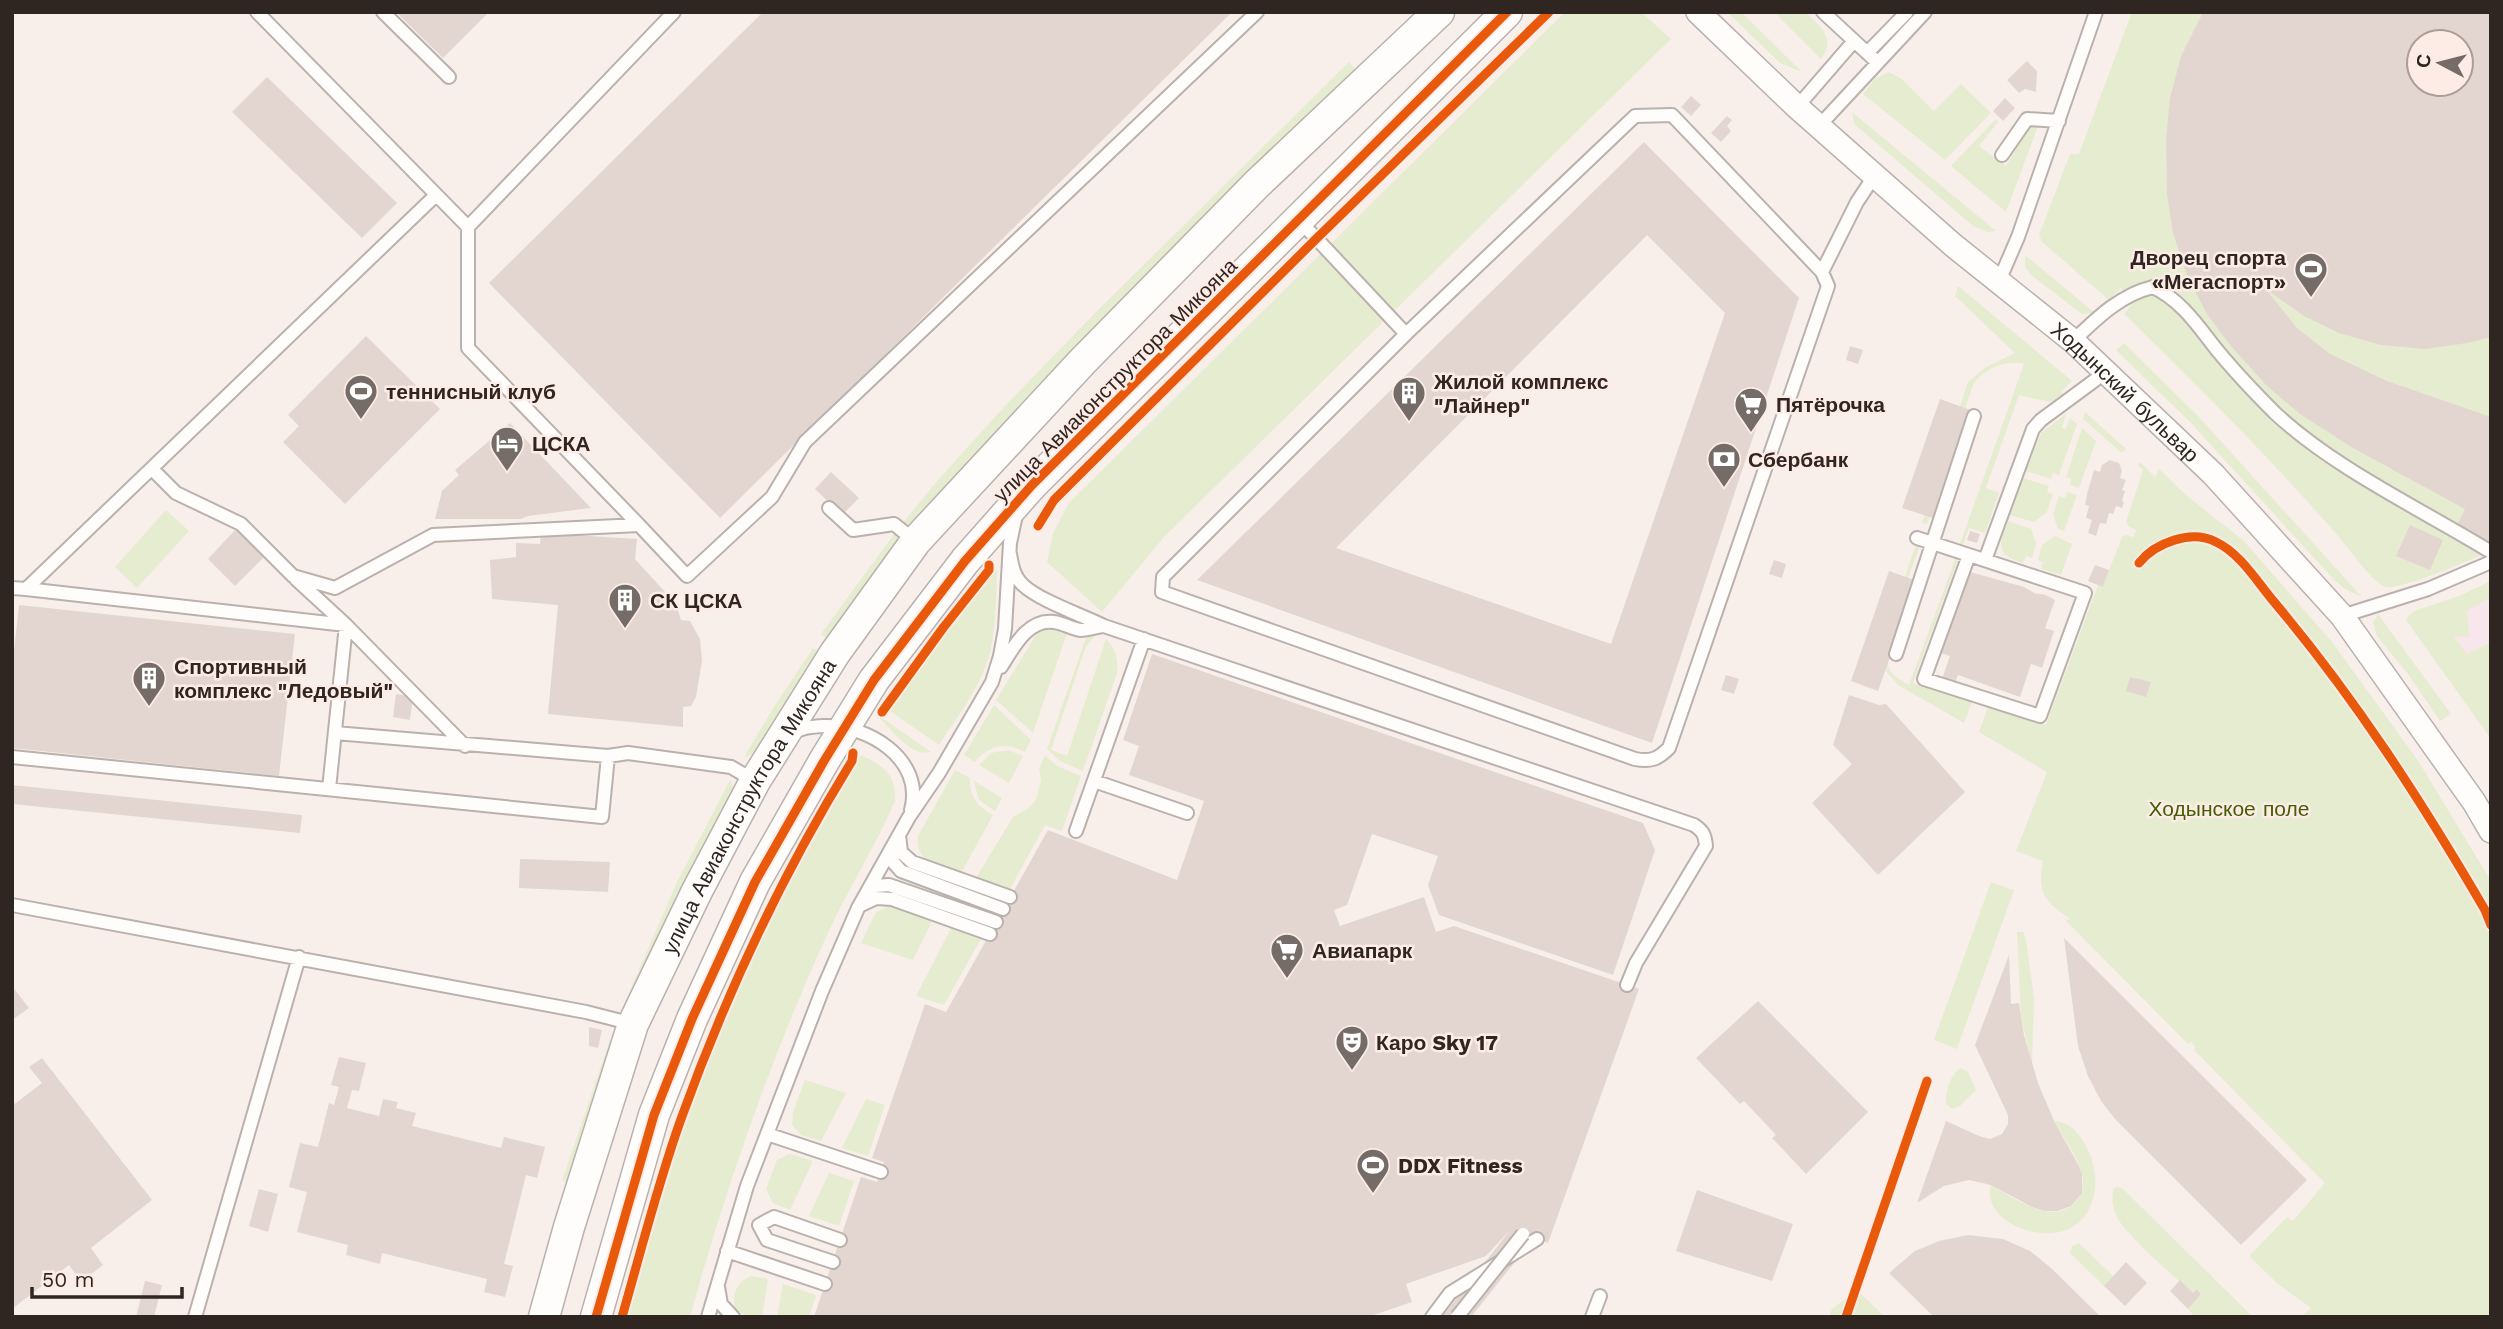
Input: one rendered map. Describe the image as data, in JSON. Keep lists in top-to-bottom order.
{
  "streets": {
    "street": ["улица Авиаконструктора Микояна", "Ходынский бульвар"]
  },
  "parks": ["Ходынское поле"],
  "places": {
    "sports": ["Дворец спорта «Мегаспорт»", "теннисный клуб", "DDX Fitness"],
    "building": ["Жилой комплекс \"Лайнер\"", "СК ЦСКА", "Спортивный комплекс \"Ледовый\""],
    "supermarket": ["Пятёрочка", "Авиапарк"],
    "hotel": ["ЦСКА"],
    "bank": ["Сбербанк"],
    "theatre": ["Каро Sky 17"]
  },
  "scale_bar": "50 m",
  "north": "left"
}
